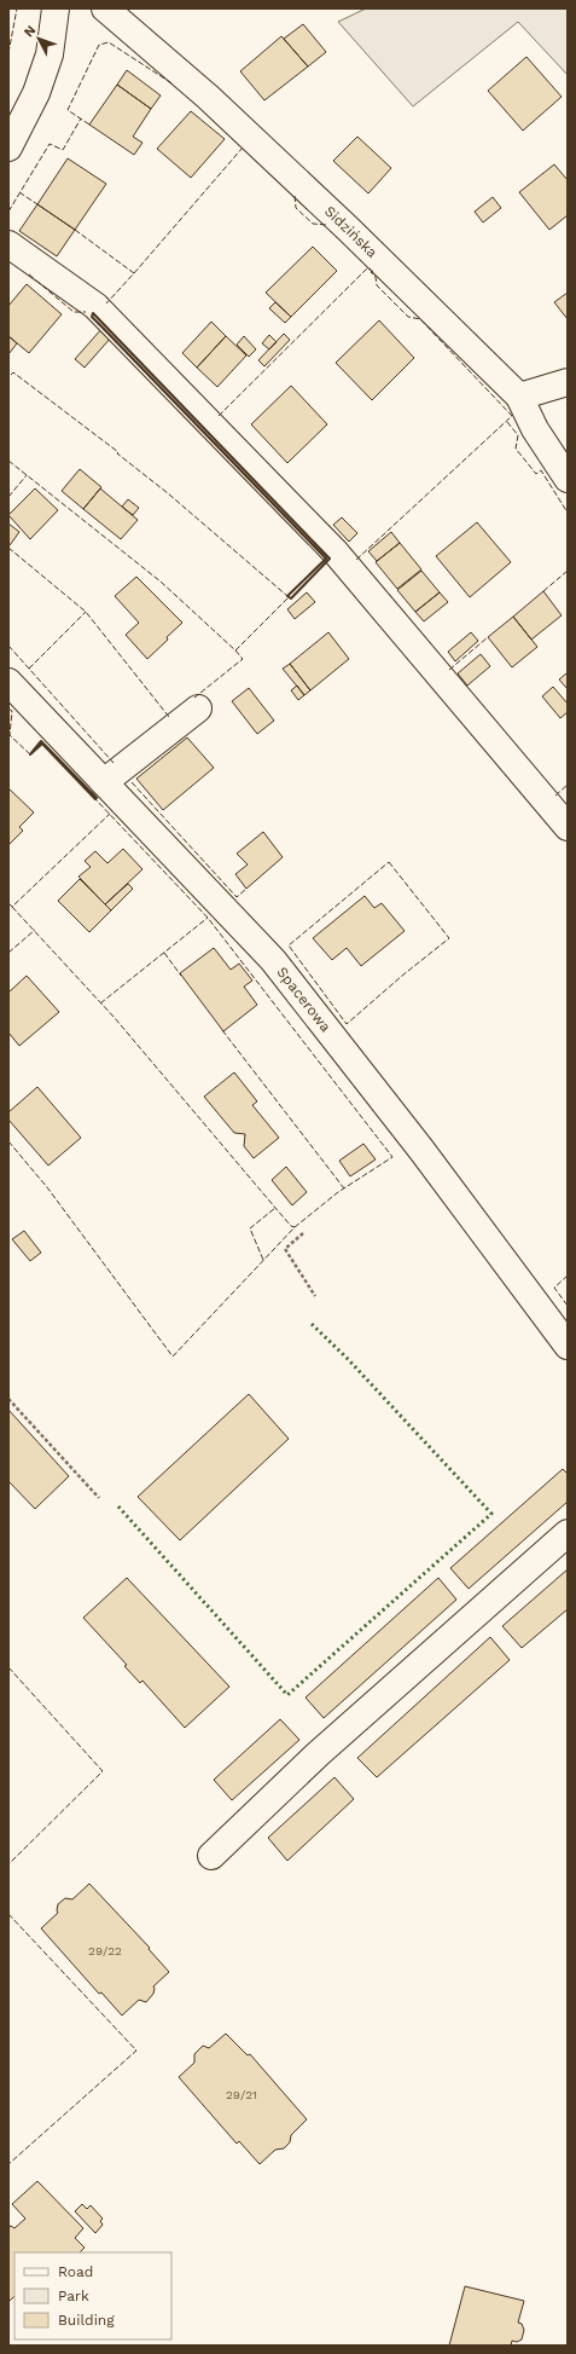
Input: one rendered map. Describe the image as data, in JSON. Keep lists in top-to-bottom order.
{
  "streets": {
    "street": ["Sidzińska", "Spacerowa"]
  },
  "house_numbers": ["29/22", "29/21"],
  "legend": ["Road", "Park", "Building"],
  "north": "top left"
}
